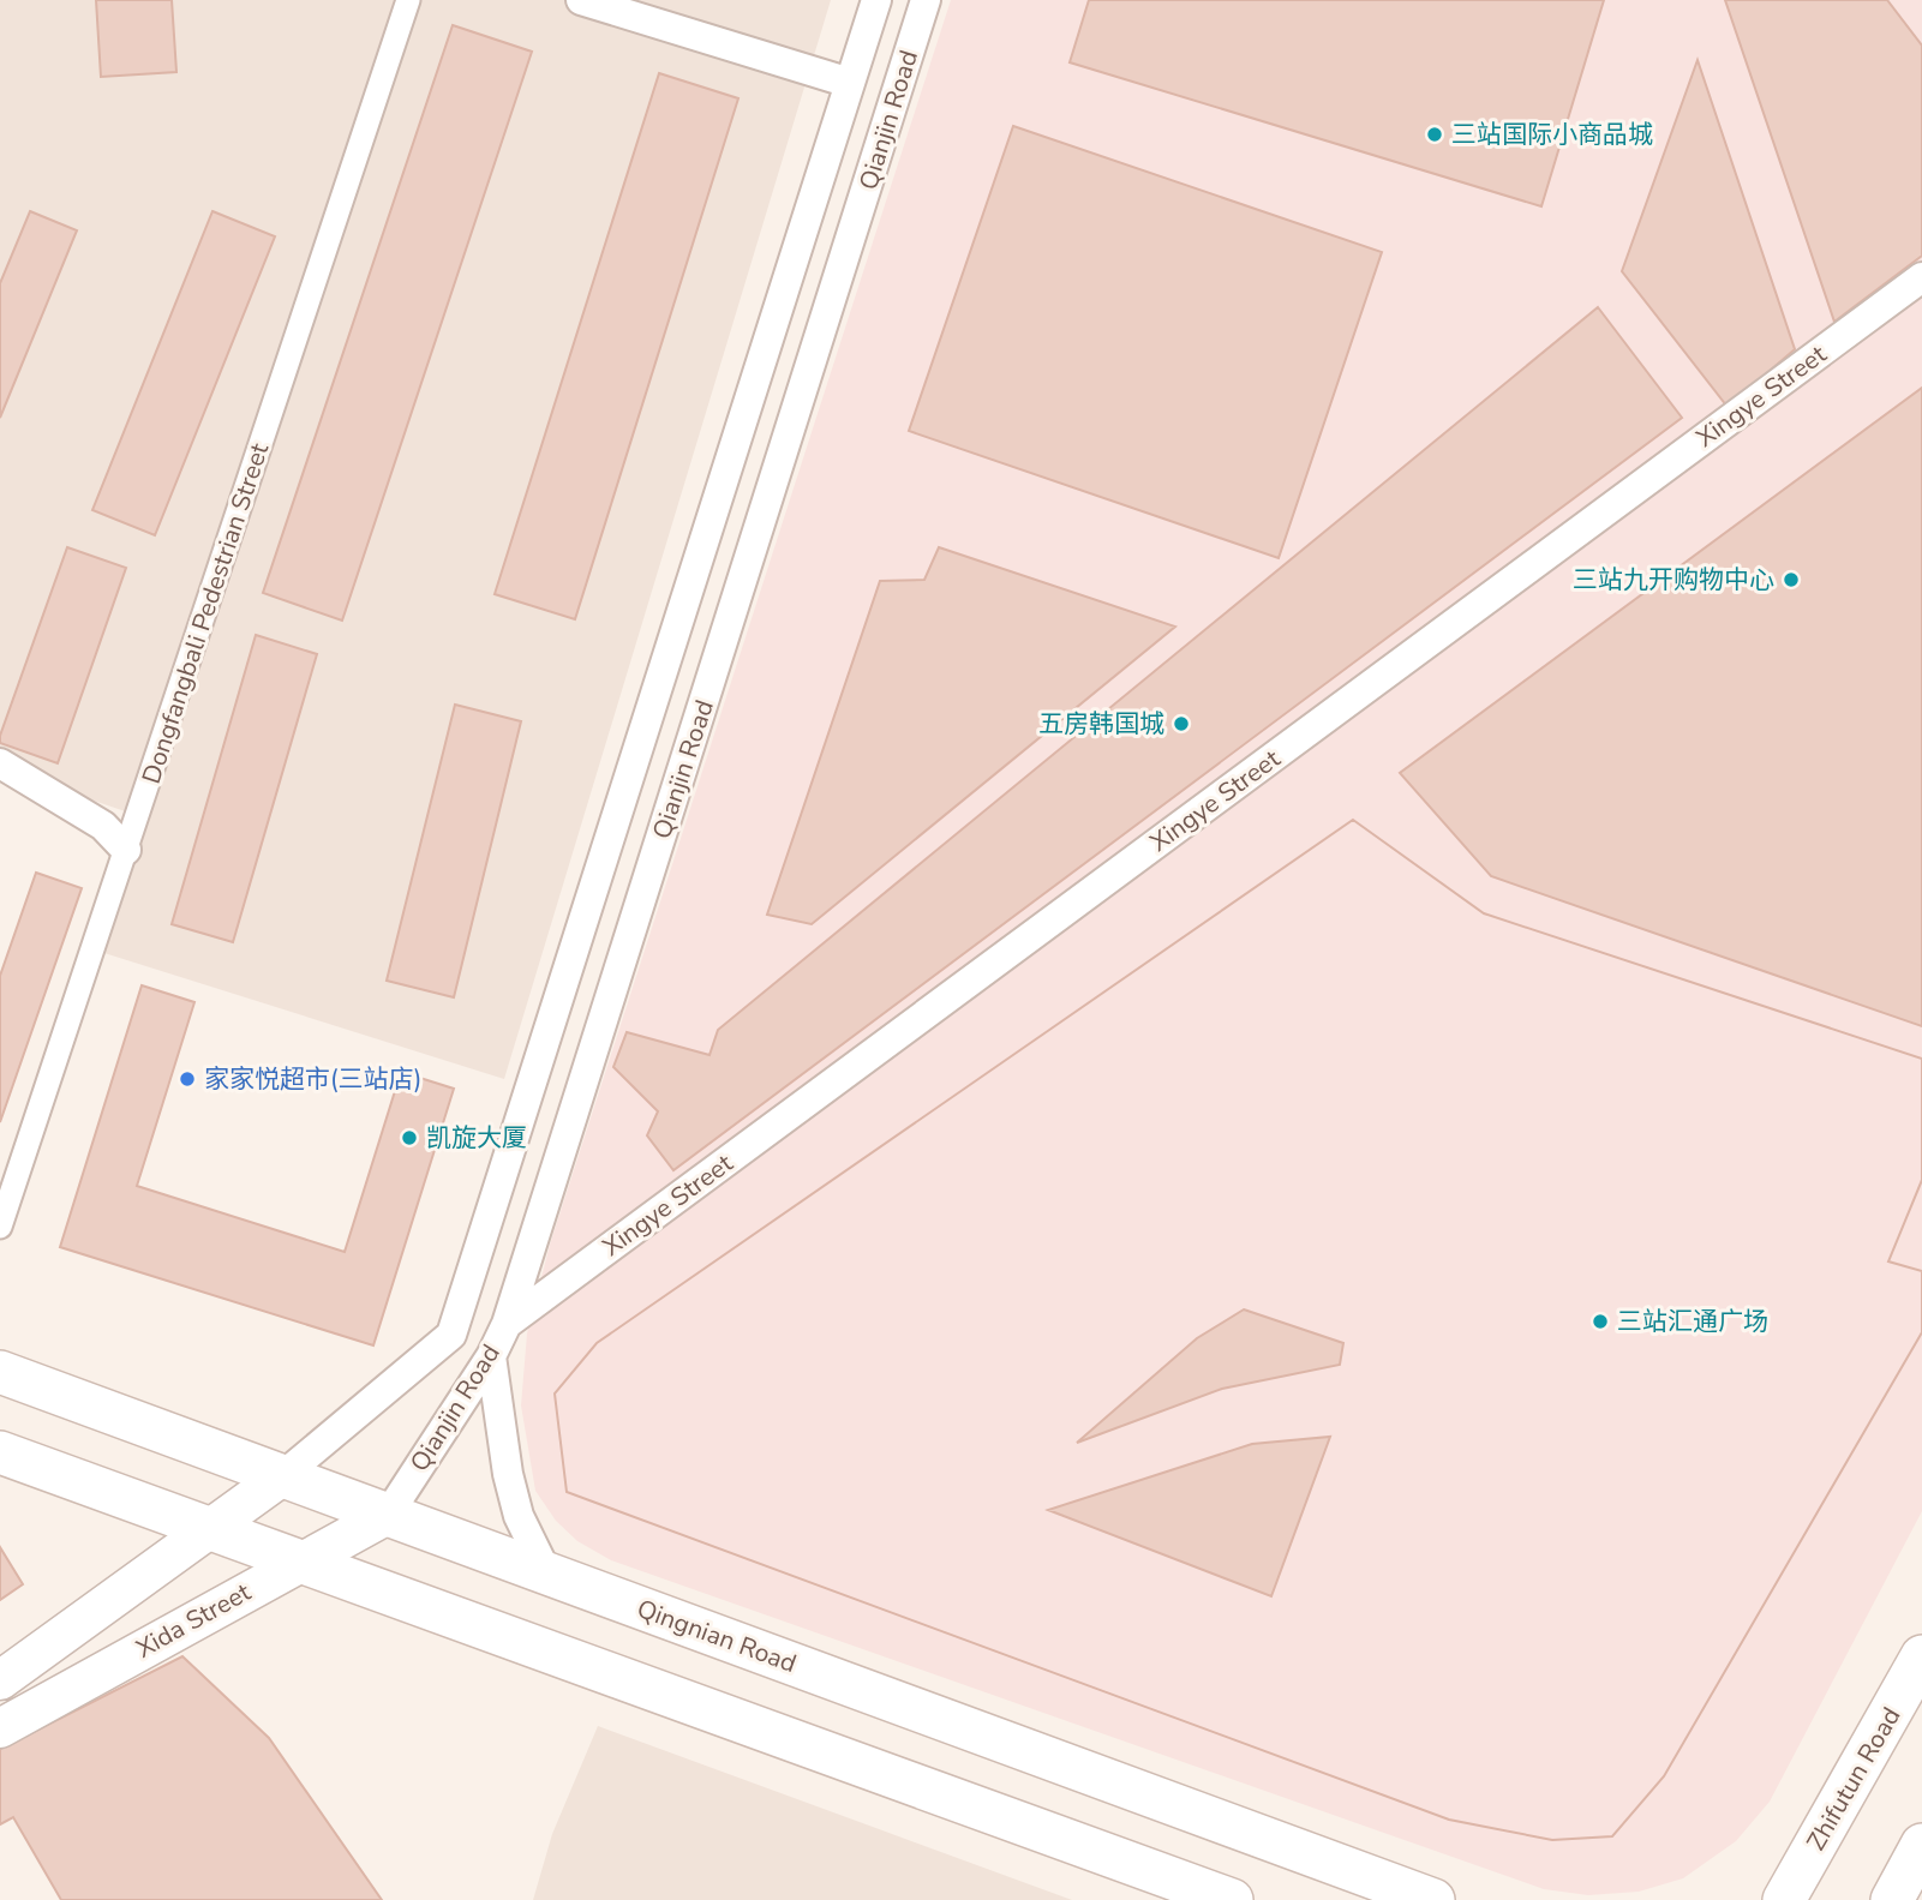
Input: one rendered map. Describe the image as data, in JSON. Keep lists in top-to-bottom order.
{
  "streets": {
    "main road": ["Qingnian Road", "Zhifutun Road"],
    "street": [
      "Qianjin Road",
      "Xingye Street",
      "Dongfangbali Pedestrian Street",
      "Xida Street"
    ]
  },
  "crossings": [
    ["Qianjin Road", "Xingye Street"],
    ["Qianjin Road", "Xida Street"],
    ["Qianjin Road", "Qingnian Road"],
    ["Xida Street", "Qingnian Road"]
  ],
  "places": [
    "三站国际小商品城",
    "三站九开购物中心",
    "五房韩国城",
    "家家悦超市(三站店)",
    "凯旋大厦",
    "三站汇通广场"
  ]
}
